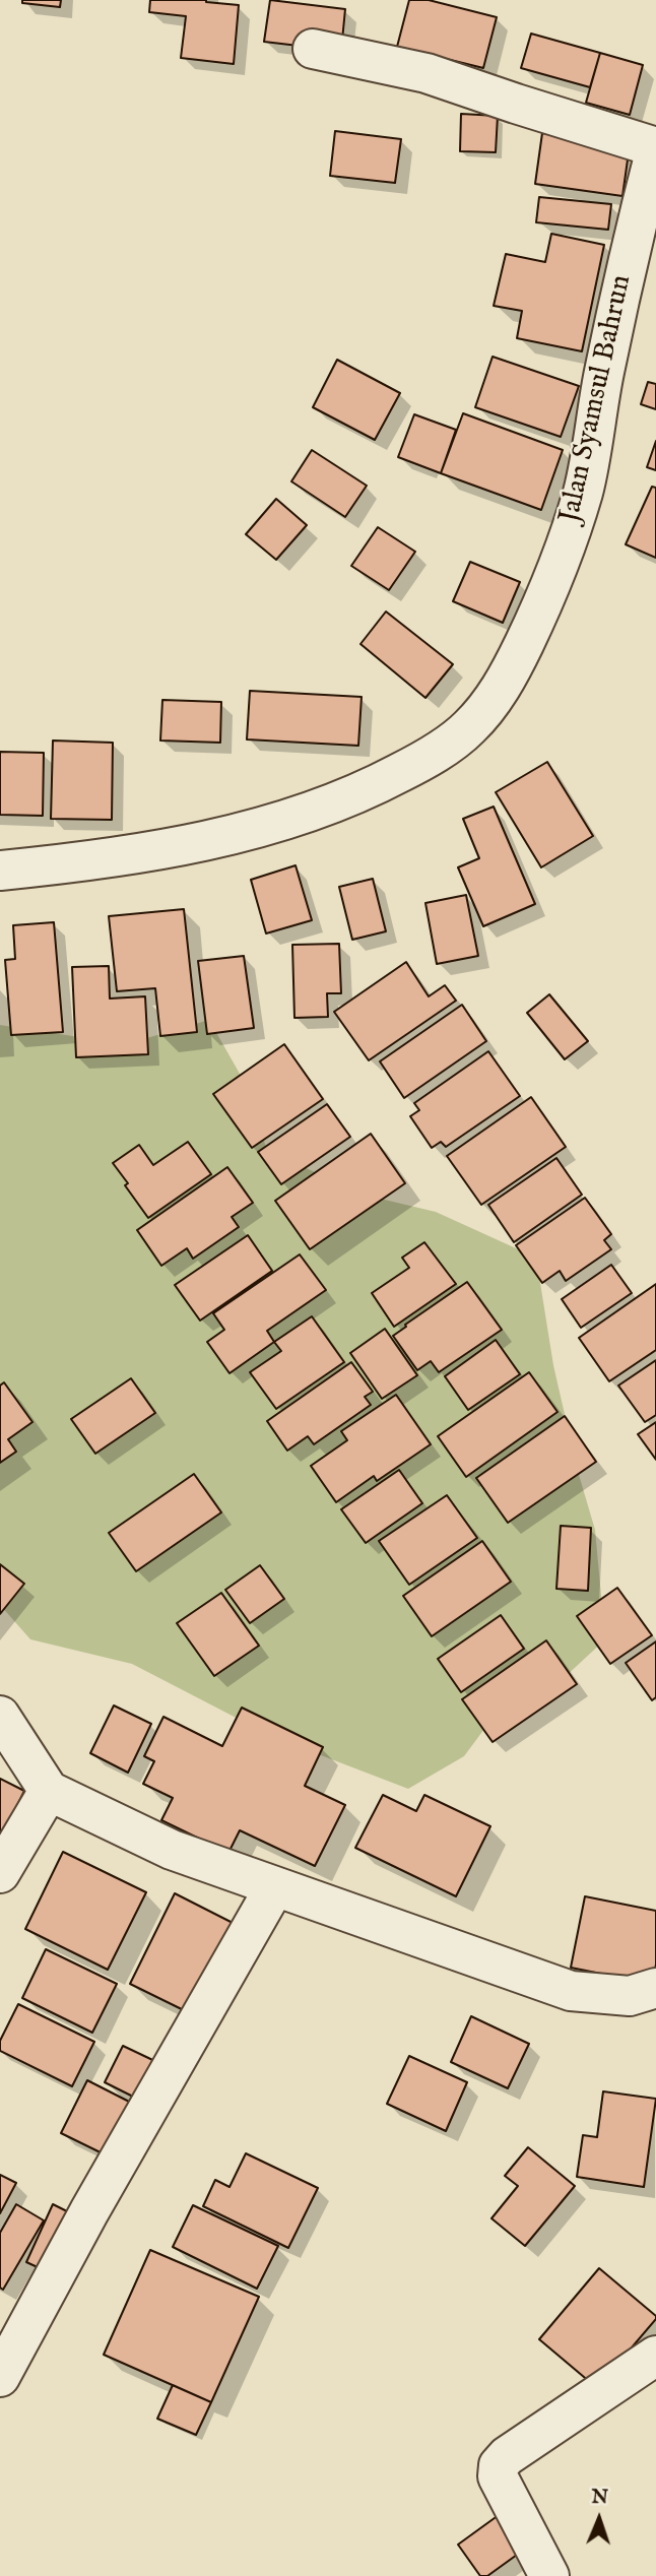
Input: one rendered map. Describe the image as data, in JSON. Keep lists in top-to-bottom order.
{
  "streets": {
    "street": ["Jalan Syamsul Bahrun"]
  },
  "north": "top"
}
